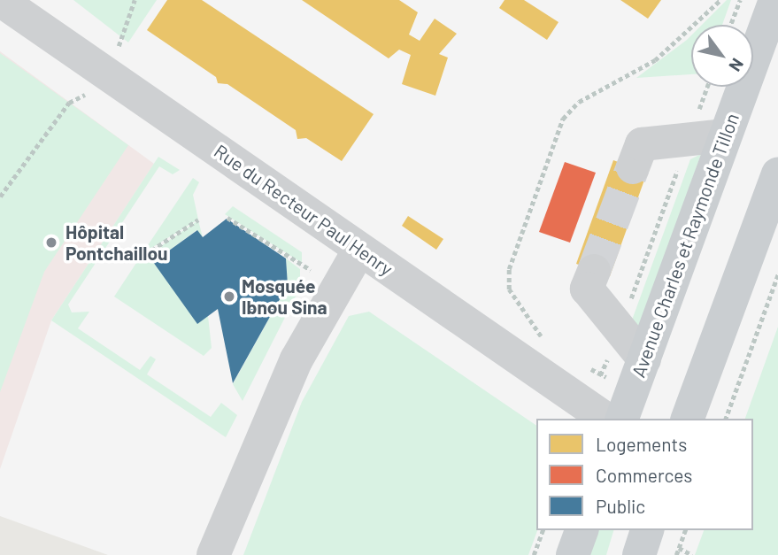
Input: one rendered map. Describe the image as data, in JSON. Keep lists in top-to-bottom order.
{
  "streets": {
    "main road": ["Avenue Charles et Raymonde Tillon"],
    "street": ["Rue du Recteur Paul Henry"]
  },
  "places": ["Hôpital Pontchaillou", "Mosquée Ibnou Sina"],
  "legend": ["Logements", "Commerces", "Public"],
  "north": "bottom right"
}
